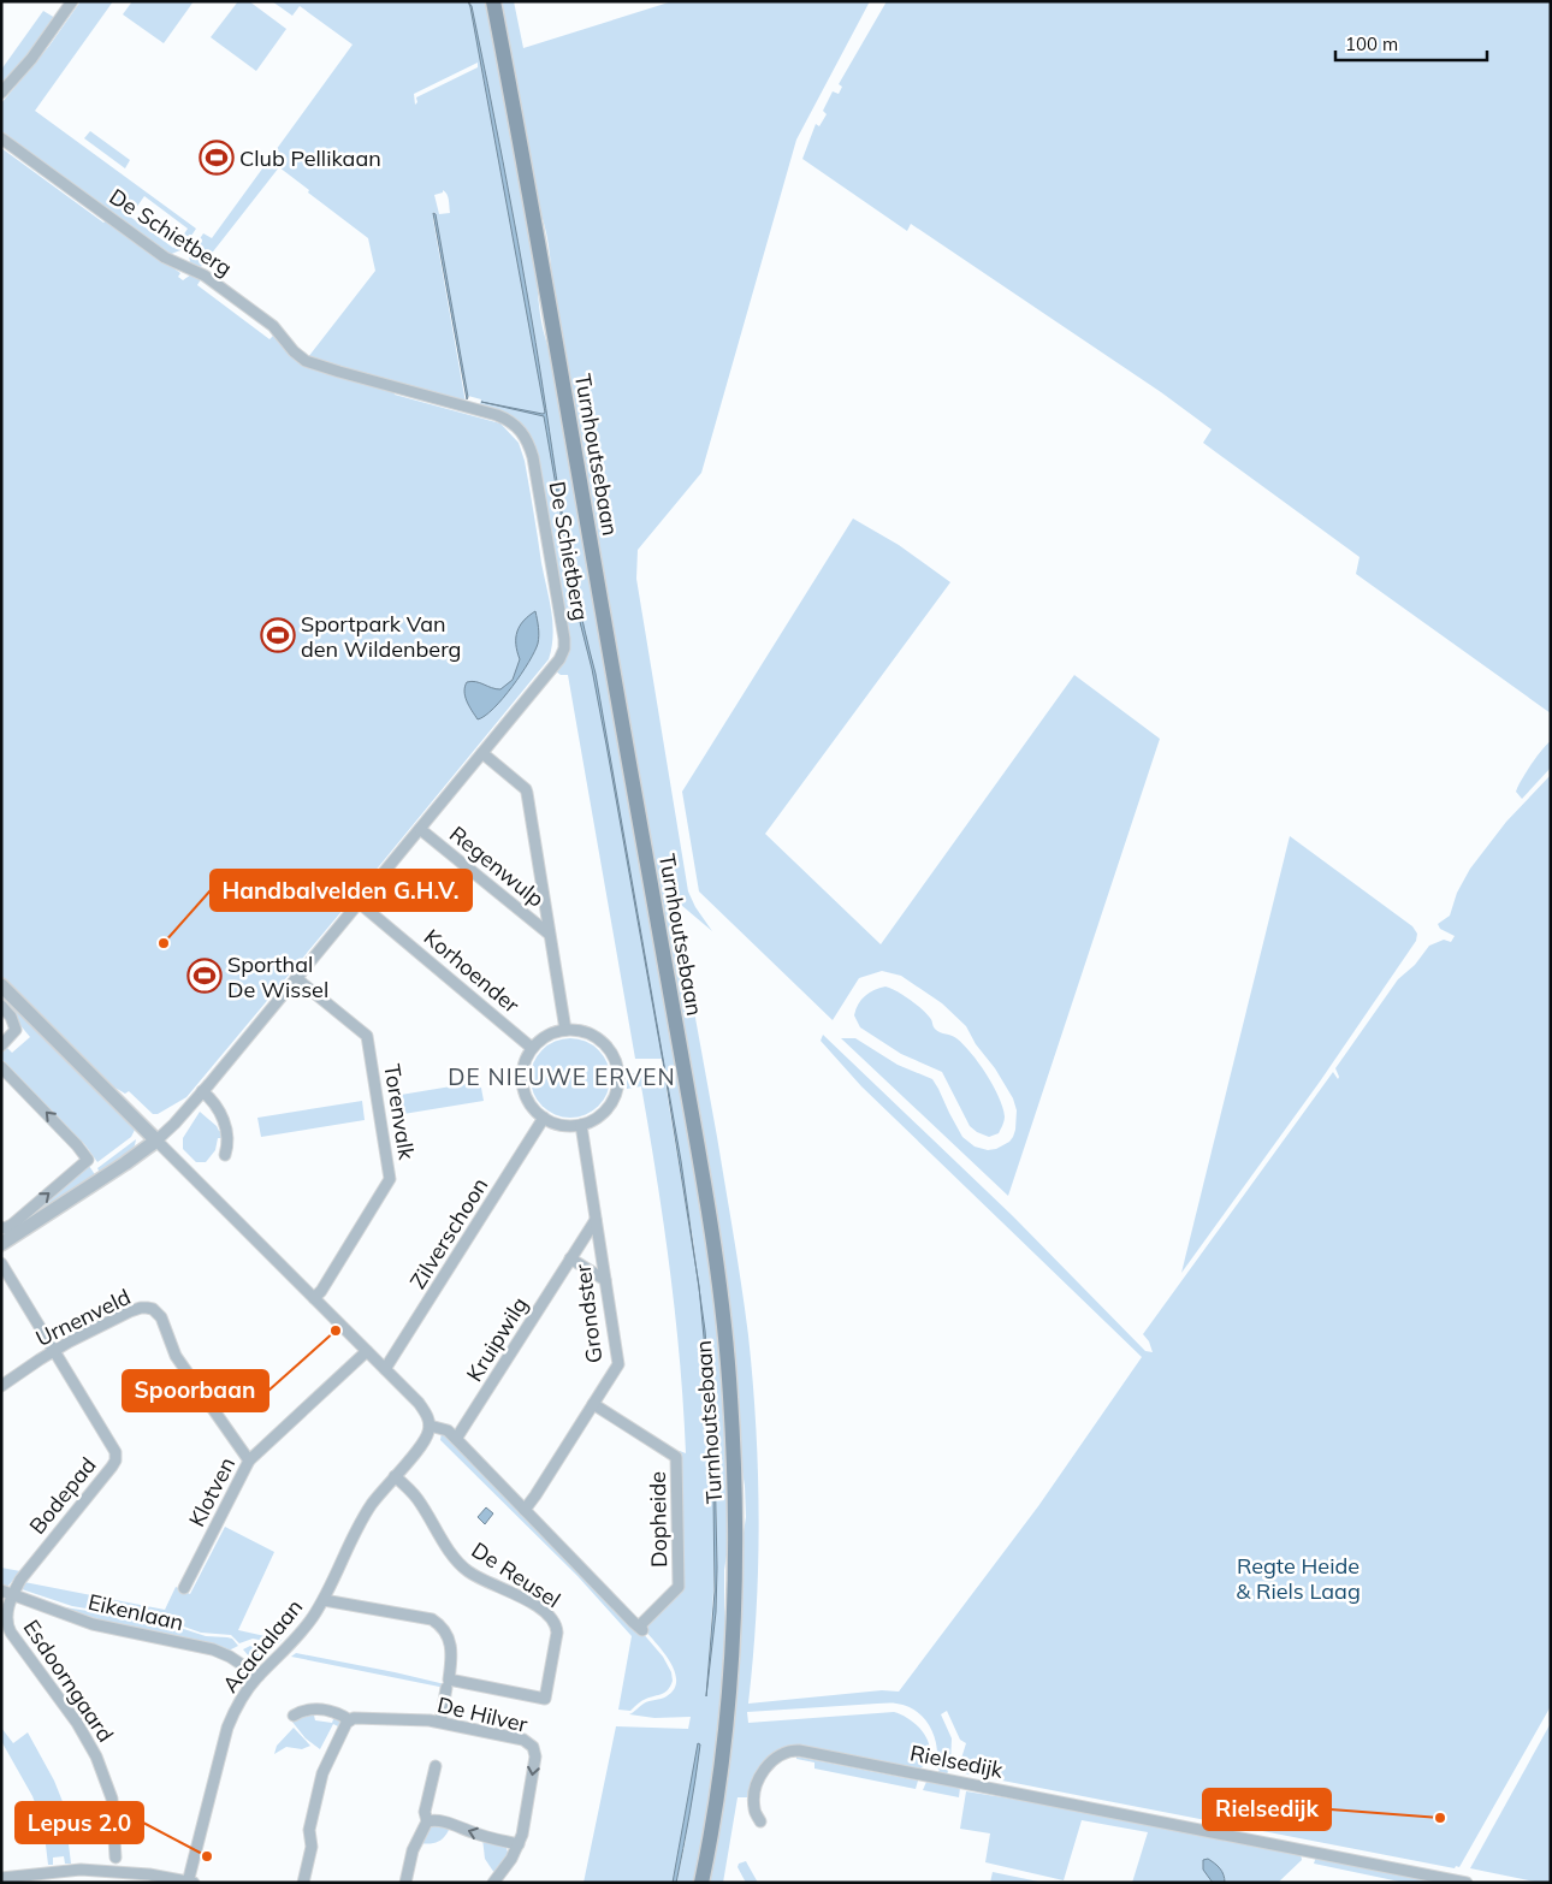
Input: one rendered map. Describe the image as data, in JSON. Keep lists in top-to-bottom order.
{
  "streets": {
    "main road": ["Turnhoutsebaan"],
    "street": [
      "De Schietberg",
      "Regenwulp",
      "Korhoender",
      "Torenvalk",
      "Zilverschoon",
      "Grondster",
      "Urnenveld",
      "Kruipwilg",
      "Klotven",
      "Bodepad",
      "Dopheide",
      "De Reusel",
      "Eikenlaan",
      "Acacialaan",
      "Esdoorngaard",
      "De Hilver",
      "Rielsedijk"
    ]
  },
  "crossings": [
    ["De Schietberg", "Regenwulp"],
    ["De Schietberg", "Korhoender"],
    ["De Schietberg", "Torenvalk"],
    ["Korhoender", "Zilverschoon"],
    ["Korhoender", "Grondster"],
    ["Zilverschoon", "Grondster"],
    ["Grondster", "Kruipwilg"],
    ["Grondster", "Dopheide"],
    ["Urnenveld", "Klotven"],
    ["Urnenveld", "Bodepad"],
    ["Bodepad", "Eikenlaan"],
    ["Bodepad", "Esdoorngaard"],
    ["De Reusel", "Acacialaan"],
    ["Eikenlaan", "Acacialaan"],
    ["Eikenlaan", "Esdoorngaard"]
  ],
  "districts": ["DE NIEUWE ERVEN"],
  "parks": ["Regte Heide & Riels Laag"],
  "places": {
    "sports": ["Club Pellikaan", "Sportpark Van den Wildenberg", "Sporthal De Wissel"],
    "other": [
      "Handbalvelden G.H.V.",
      "Spoorbaan",
      "Rielsedijk",
      "Lepus 2.0"
    ]
  },
  "scale_bar": "100 m"
}
